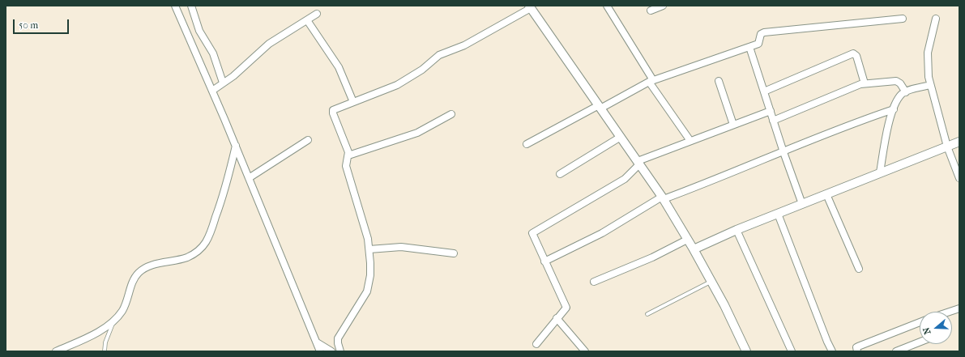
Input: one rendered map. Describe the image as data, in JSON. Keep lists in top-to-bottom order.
{
  "scale_bar": "50 m",
  "north": "left"
}
